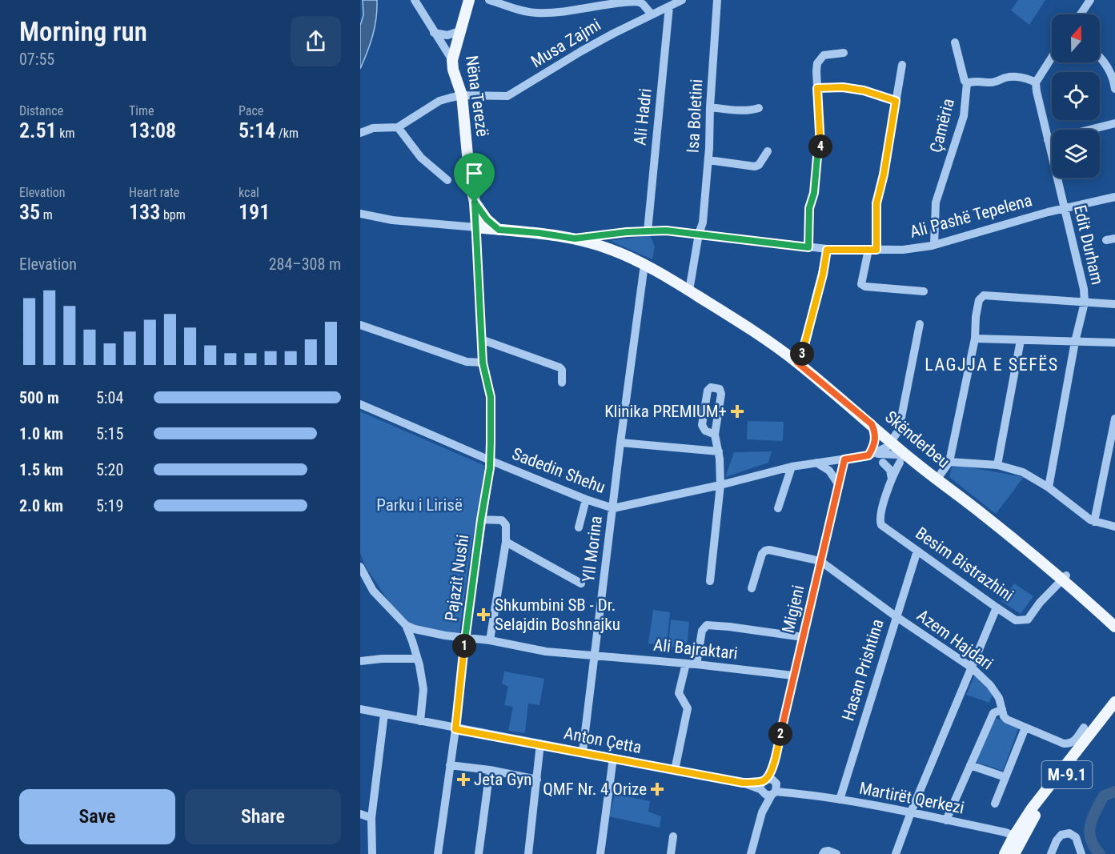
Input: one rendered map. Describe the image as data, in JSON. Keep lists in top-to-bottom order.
{
  "streets": {
    "main road": ["Nëna Terezë", "Skënderbeu", "M-9.1"],
    "street": [
      "Musa Zajmi",
      "Isa Boletini",
      "Ali Hadri",
      "Çamëria",
      "Ali Pashë Tepelena",
      "Edit Durham",
      "Sadedin Shehu",
      "Yll Morina",
      "Besim Bistrazhini",
      "Pajazit Nushi",
      "Migjeni",
      "Azem Hajdari",
      "Ali Bajraktari",
      "Hasan Prishtina",
      "Anton Çetta",
      "Martirët Qerkezi"
    ]
  },
  "crossings": [
    ["Musa Zajmi", "Nëna Terezë"],
    ["Musa Zajmi", "Ali Hadri"],
    ["Nëna Terezë", "Skënderbeu"],
    ["Nëna Terezë", "Pajazit Nushi"],
    ["Isa Boletini", "Ali Pashë Tepelena"],
    ["Ali Hadri", "Ali Pashë Tepelena"],
    ["Çamëria", "Ali Pashë Tepelena"],
    ["Çamëria", "Edit Durham"],
    ["Ali Pashë Tepelena", "Edit Durham"],
    ["Ali Pashë Tepelena", "Skënderbeu"],
    ["Skënderbeu", "Yll Morina"],
    ["Skënderbeu", "Besim Bistrazhini"],
    ["Skënderbeu", "Pajazit Nushi"],
    ["Sadedin Shehu", "Yll Morina"],
    ["Sadedin Shehu", "Pajazit Nushi"],
    ["Yll Morina", "Ali Bajraktari"],
    ["Yll Morina", "Anton Çetta"],
    ["Besim Bistrazhini", "Hasan Prishtina"],
    ["Pajazit Nushi", "Ali Bajraktari"],
    ["Pajazit Nushi", "Anton Çetta"],
    ["Migjeni", "Azem Hajdari"],
    ["Migjeni", "Ali Bajraktari"],
    ["Migjeni", "Anton Çetta"],
    ["Migjeni", "Martirët Qerkezi"],
    ["Azem Hajdari", "Hasan Prishtina"],
    ["Hasan Prishtina", "Martirët Qerkezi"],
    ["Anton Çetta", "Martirët Qerkezi"],
    ["M-9.1", "Martirët Qerkezi"]
  ],
  "districts": ["LAGJJA E SEFËS"],
  "parks": ["Parku i Lirisë"],
  "places": {
    "health": [
      "Klinika PREMIUM+",
      "Shkumbini SB - Dr. Selajdin Boshnajku",
      "Jeta Gyn",
      "QMF Nr. 4 Orize"
    ]
  },
  "north": "top",
  "page": {
    "heading": ["Morning run", "07:55"],
    "stats": [
      ["Distance", "2.51 km"],
      ["Time", "13:08"],
      ["Pace", "5:14 /km"],
      ["Elevation", "35 m"],
      ["Heart rate", "133 bpm"],
      ["kcal", "191"]
    ],
    "pins": [
      "4",
      "3",
      "1",
      "2"
    ],
    "chart": ["Elevation", "284–308 m"],
    "list": [
      {
        "name": "500 m",
        "note": "5:04"
      },
      {
        "name": "1.0 km",
        "note": "5:15"
      },
      {
        "name": "1.5 km",
        "note": "5:20"
      },
      {
        "name": "2.0 km",
        "note": "5:19"
      }
    ],
    "buttons": ["Save", "Share"]
  }
}
